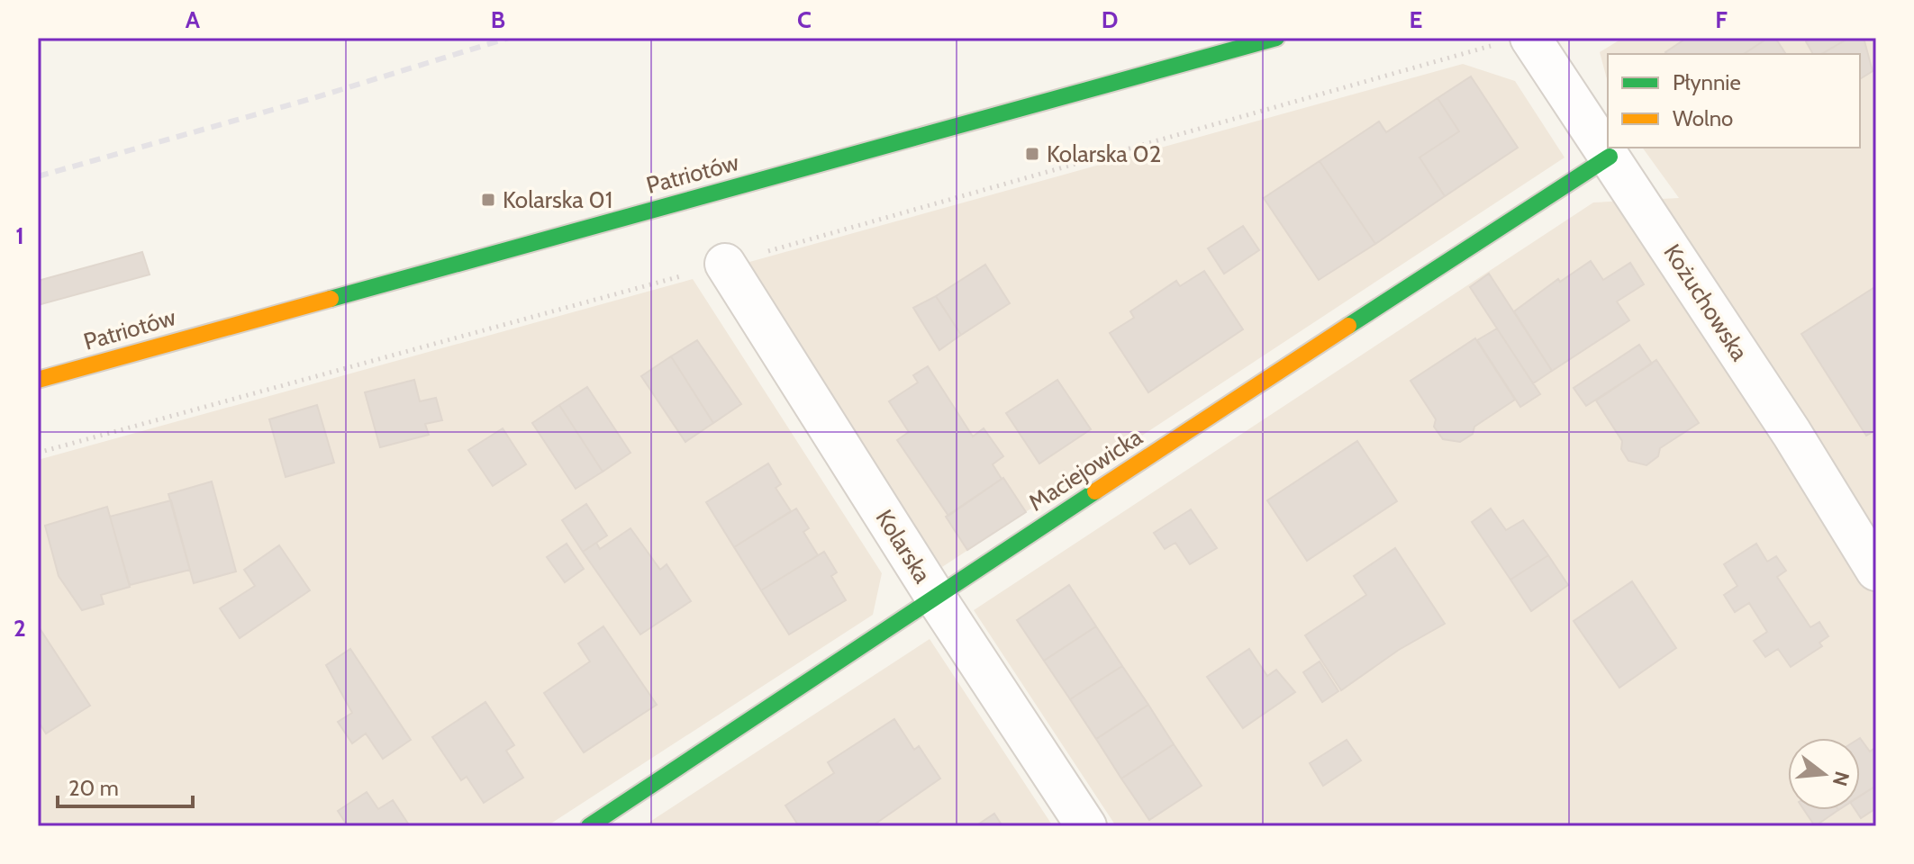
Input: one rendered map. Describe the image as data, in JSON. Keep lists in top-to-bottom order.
{
  "streets": {
    "main road": ["Patriotów", "Maciejowicka"],
    "street": ["Kożuchowska", "Kolarska"]
  },
  "crossings": [
    ["Kożuchowska", "Maciejowicka"],
    ["Maciejowicka", "Kolarska"]
  ],
  "places": {
    "transit": ["Kolarska 02", "Kolarska 01"]
  },
  "legend": ["Płynnie", "Wolno"],
  "scale_bar": "20 m",
  "north": "right",
  "grid": {
    "columns": [
      "A",
      "B",
      "C",
      "D",
      "E",
      "F"
    ],
    "rows": ["1", "2"]
  }
}
